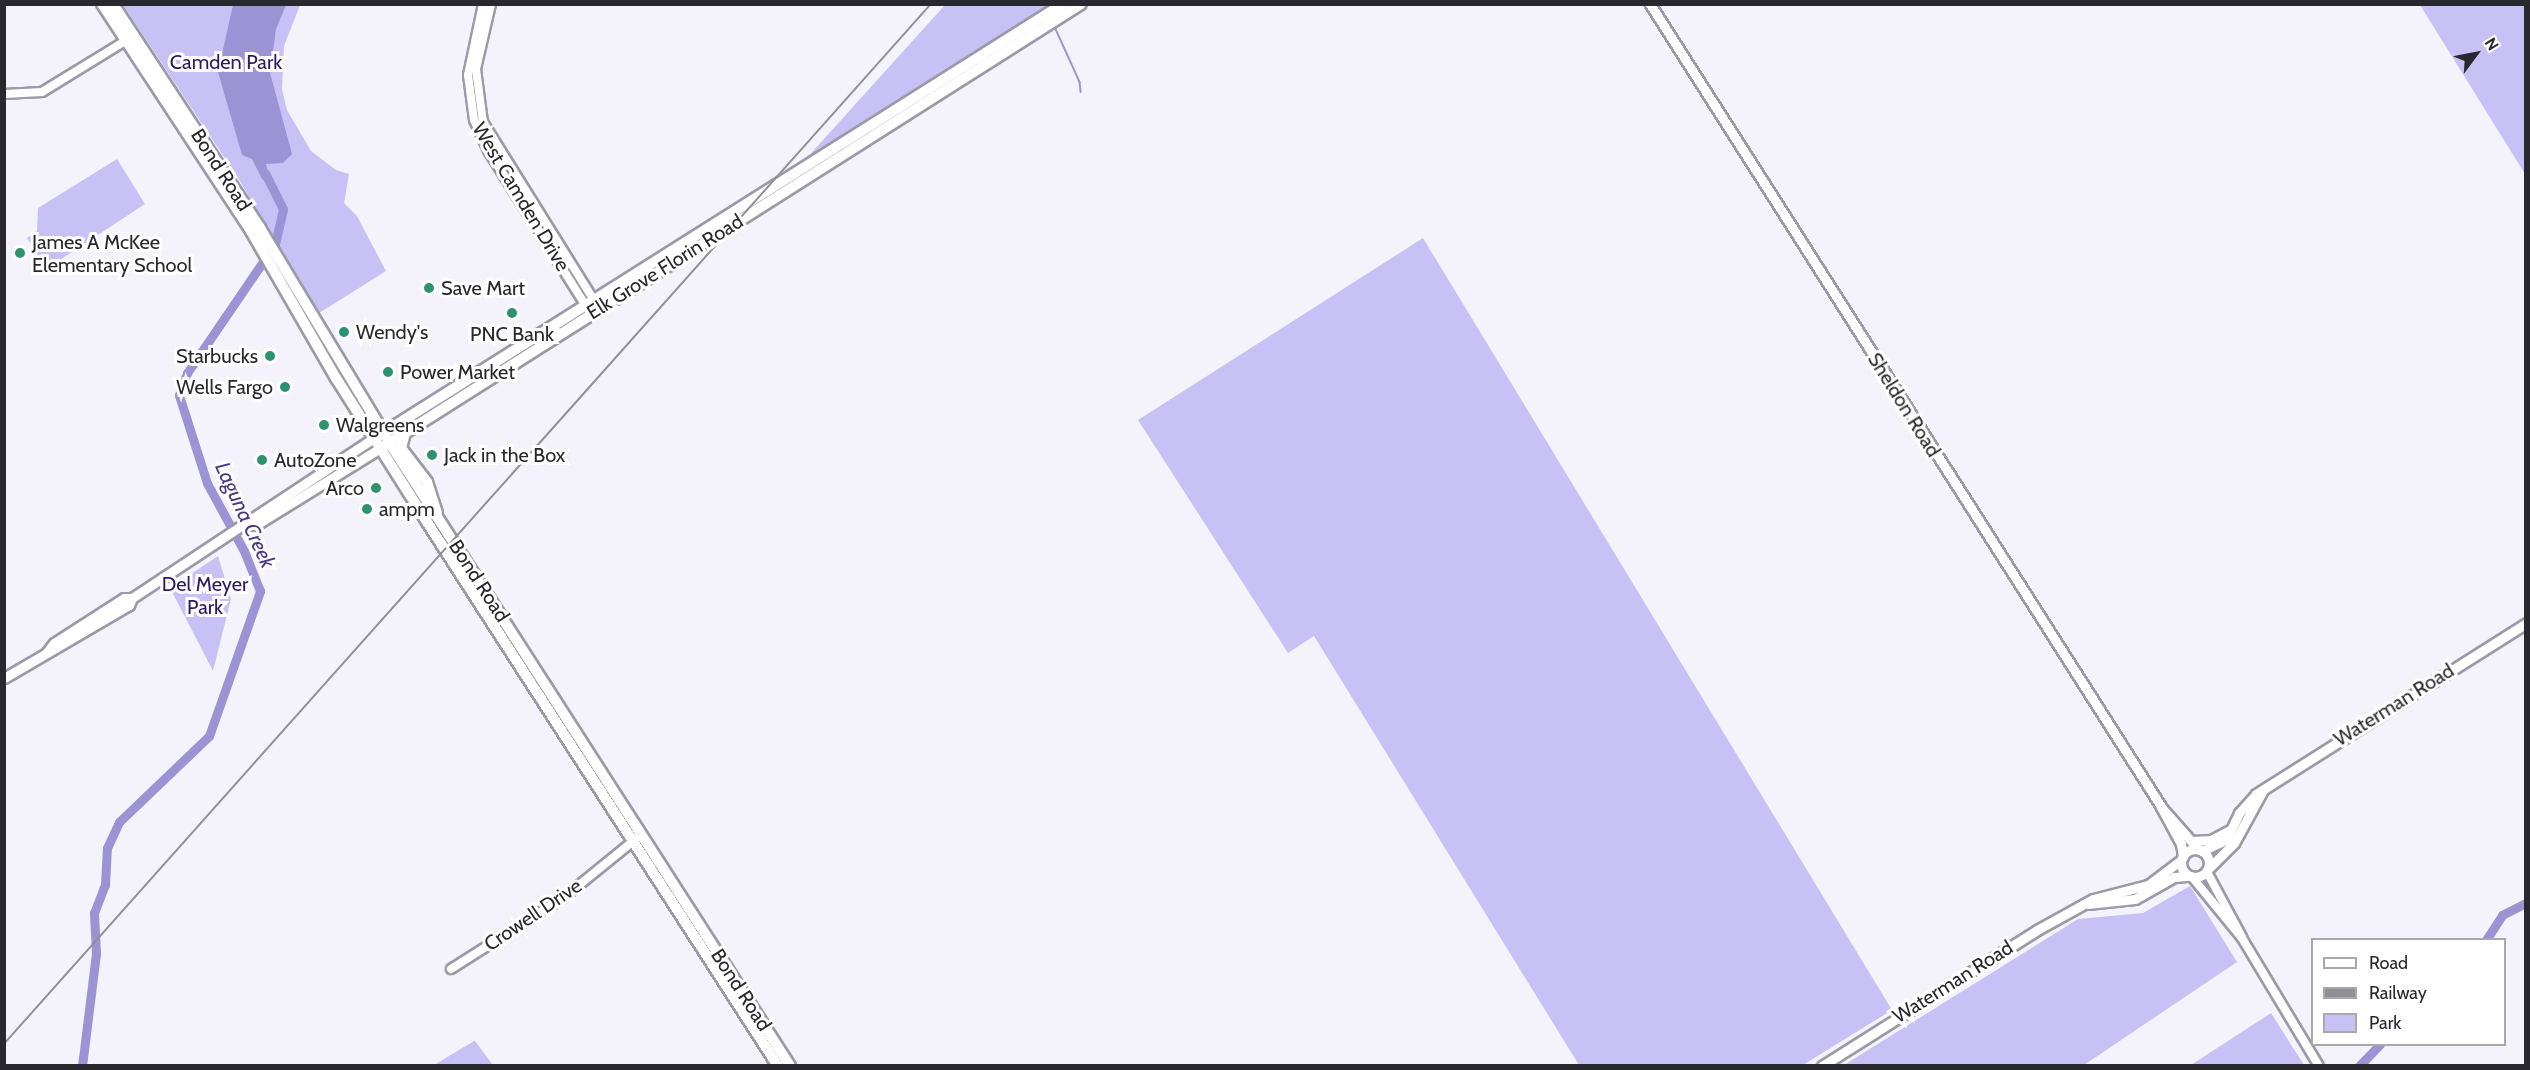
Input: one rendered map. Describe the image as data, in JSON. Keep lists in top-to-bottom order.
{
  "streets": {
    "main road": [
      "Bond Road",
      "Elk Grove Florin Road",
      "Sheldon Road",
      "Waterman Road"
    ],
    "street": ["West Camden Drive", "Crowell Drive"]
  },
  "crossings": [
    ["Bond Road", "Elk Grove Florin Road"],
    ["Bond Road", "Crowell Drive"],
    ["West Camden Drive", "Elk Grove Florin Road"],
    ["Sheldon Road", "Waterman Road"]
  ],
  "water": ["Laguna Creek"],
  "parks": ["Camden Park", "Del Meyer Park"],
  "places": [
    "James A McKee Elementary School",
    "Save Mart",
    "PNC Bank",
    "Wendy's",
    "Starbucks",
    "Power Market",
    "Wells Fargo",
    "Walgreens",
    "Jack in the Box",
    "AutoZone",
    "Arco",
    "ampm"
  ],
  "legend": ["Road", "Railway", "Park"],
  "north": "top right"
}
